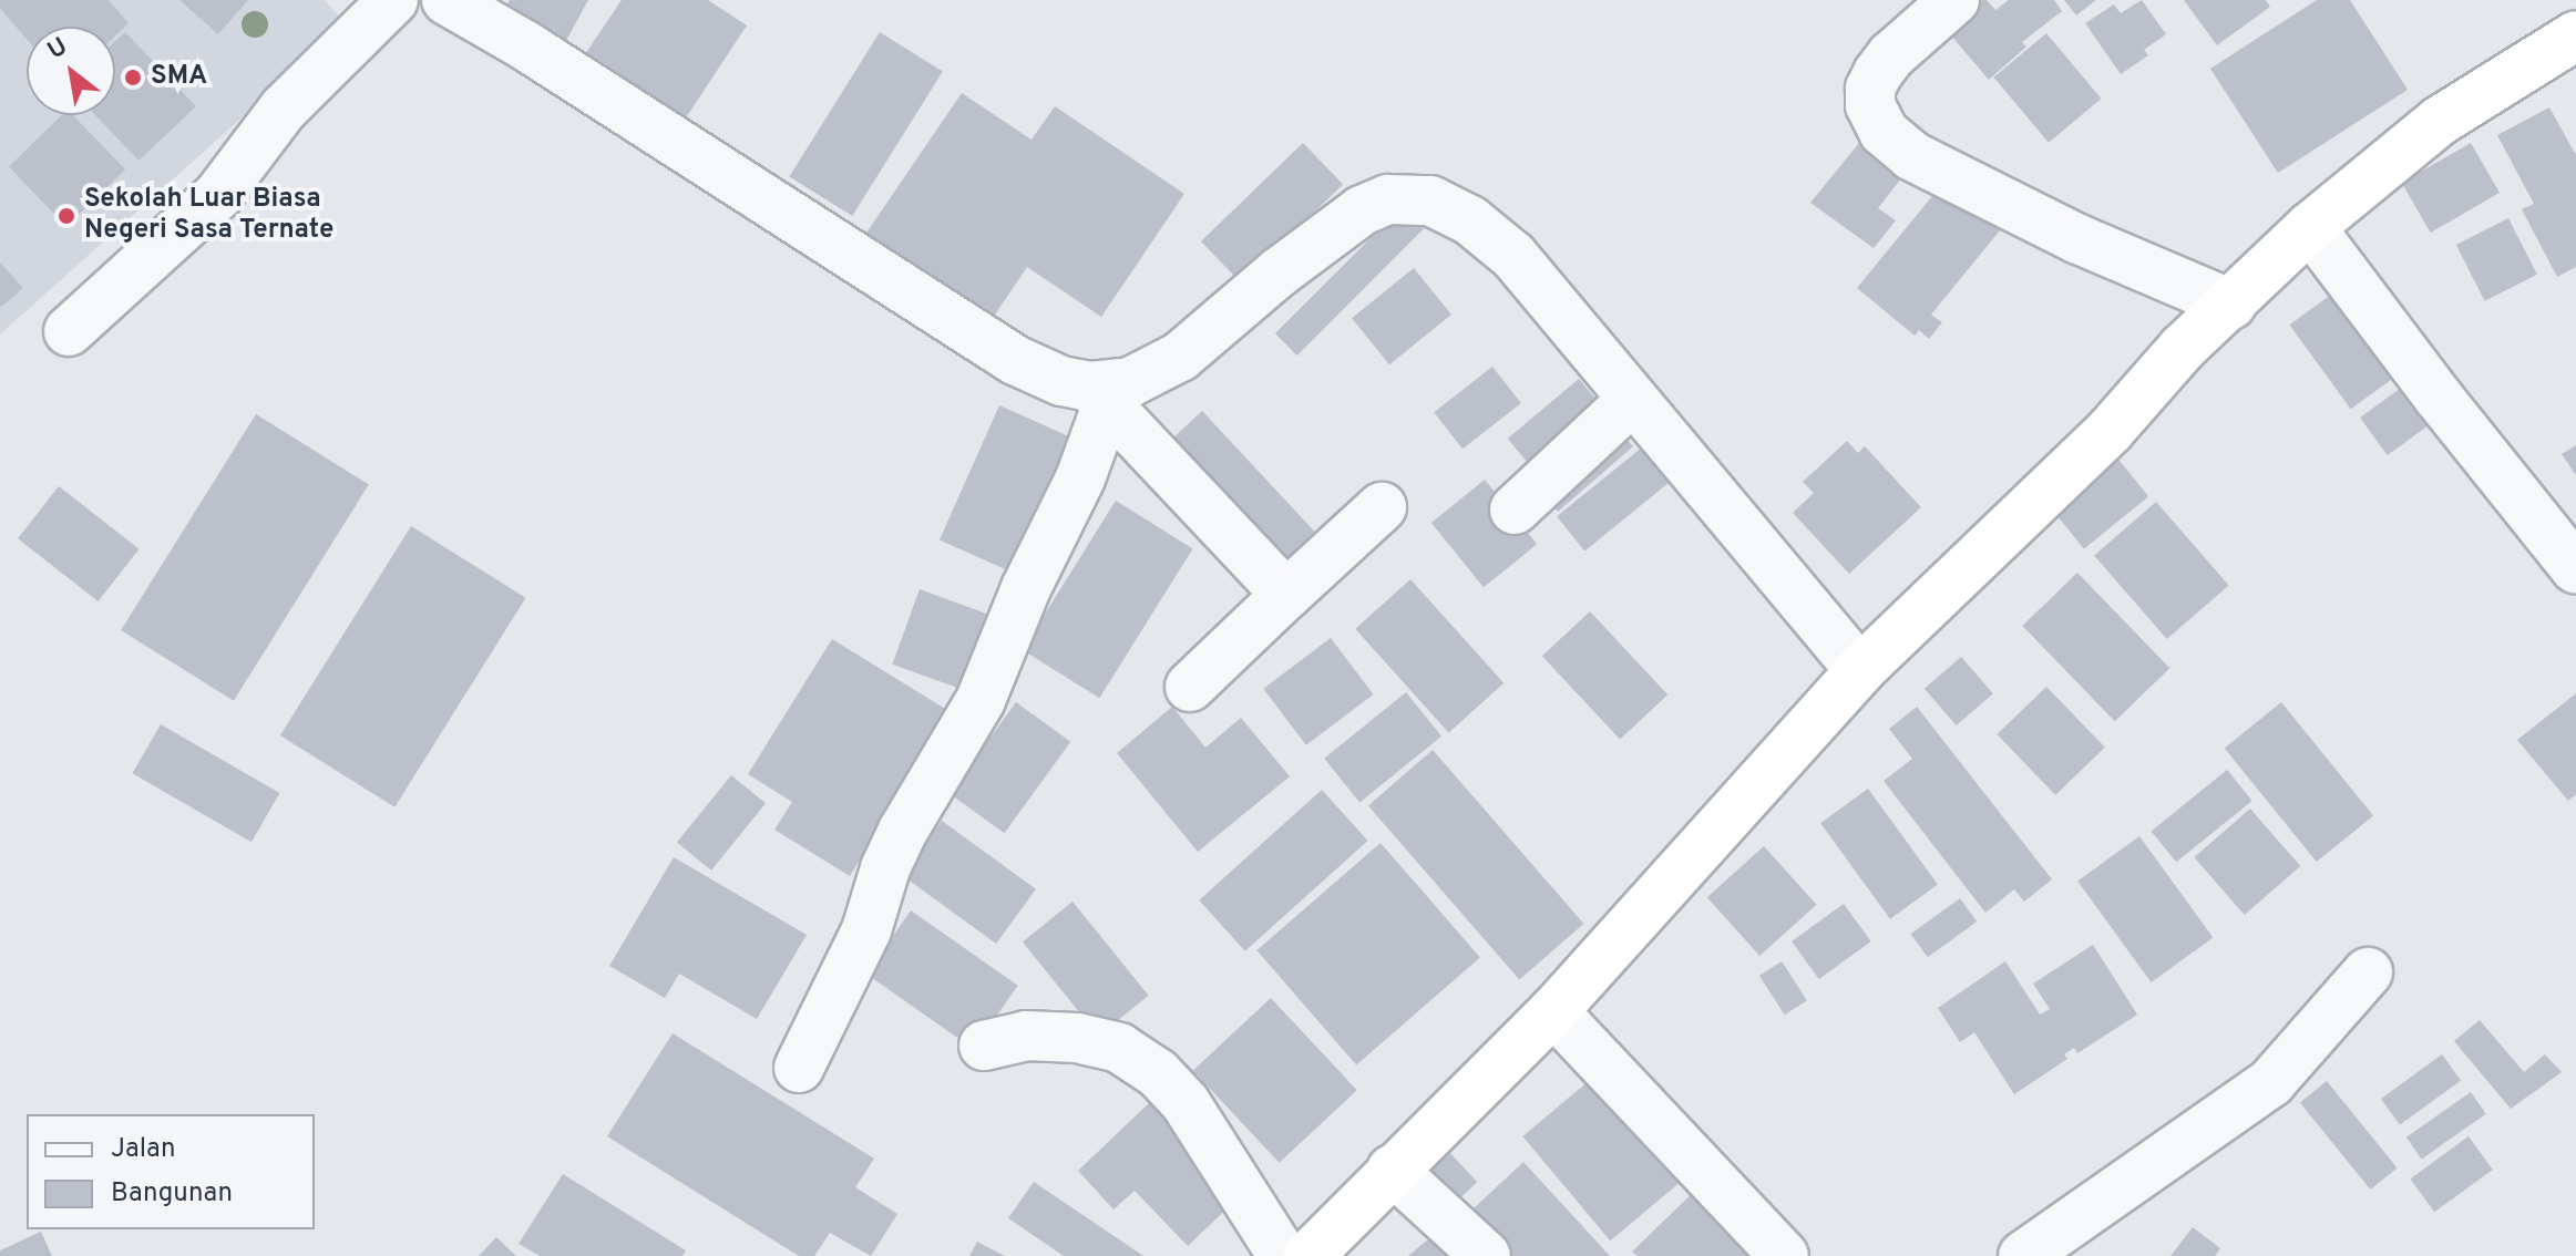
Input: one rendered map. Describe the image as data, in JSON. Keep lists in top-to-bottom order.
{
  "places": ["SMA", "Sekolah Luar Biasa Negeri Sasa Ternate"],
  "legend": ["Jalan", "Bangunan"],
  "north": "top left"
}
